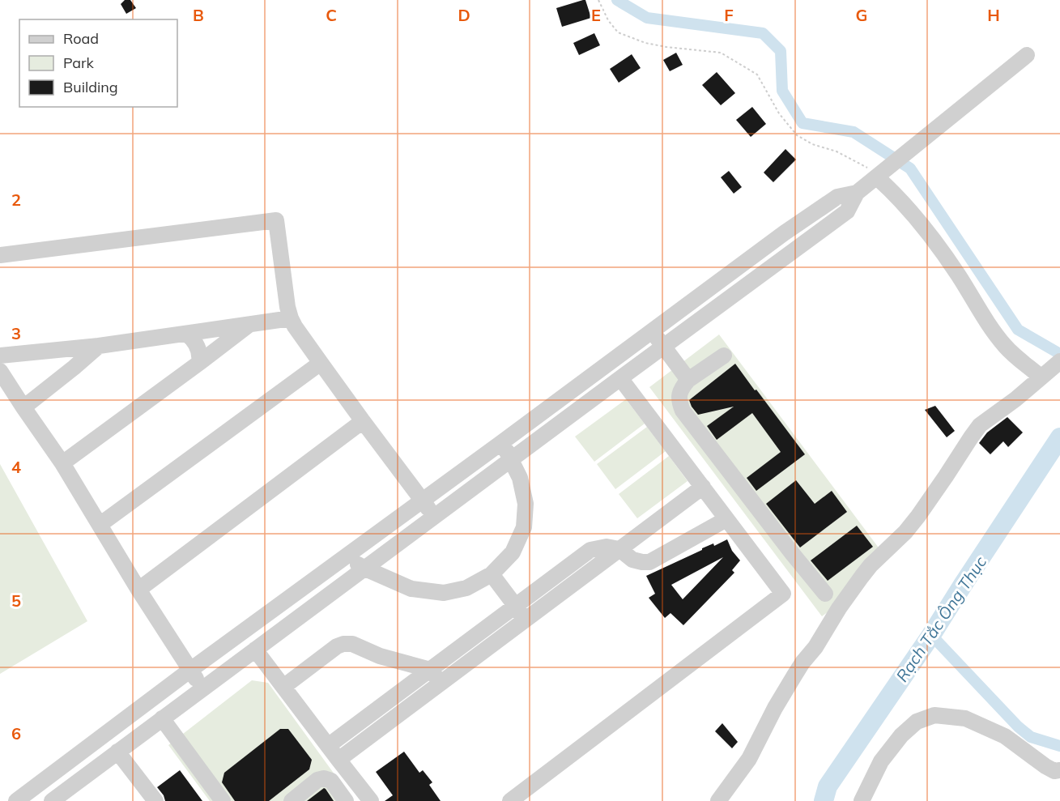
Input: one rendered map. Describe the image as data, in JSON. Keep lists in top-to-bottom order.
{
  "water": ["Rạch Tắc Ông Thục"],
  "legend": ["Road", "Park", "Building"],
  "grid": {
    "columns": [
      "B",
      "C",
      "D",
      "E",
      "F",
      "G",
      "H"
    ],
    "rows": [
      "2",
      "3",
      "4",
      "5",
      "6"
    ]
  }
}
